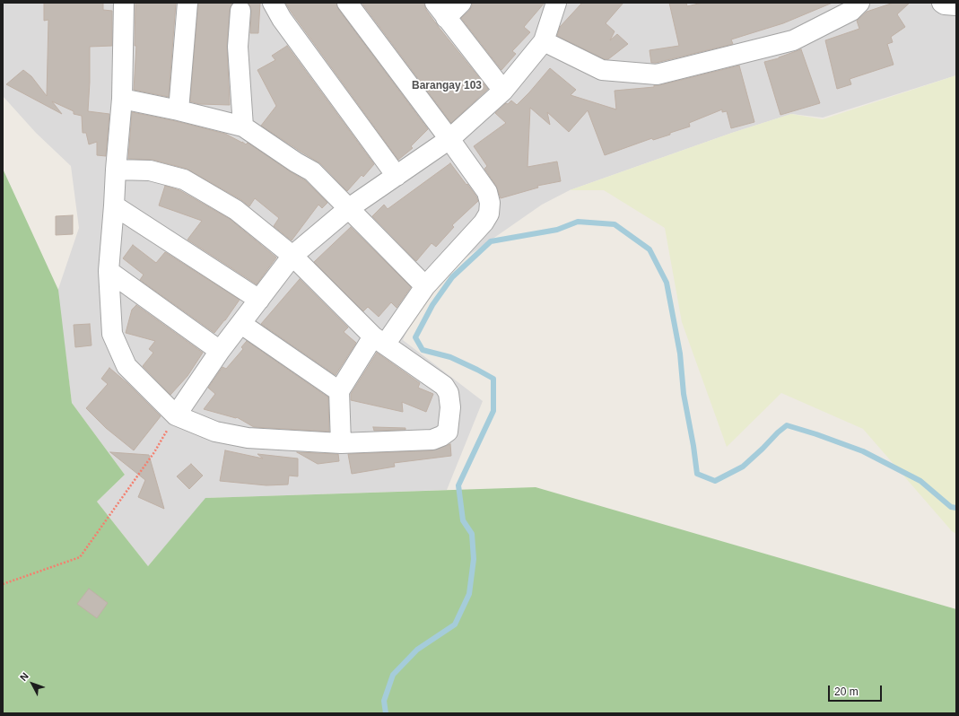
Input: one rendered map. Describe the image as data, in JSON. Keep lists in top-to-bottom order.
{
  "districts": ["Barangay 103"],
  "scale_bar": "20 m",
  "north": "top left"
}
